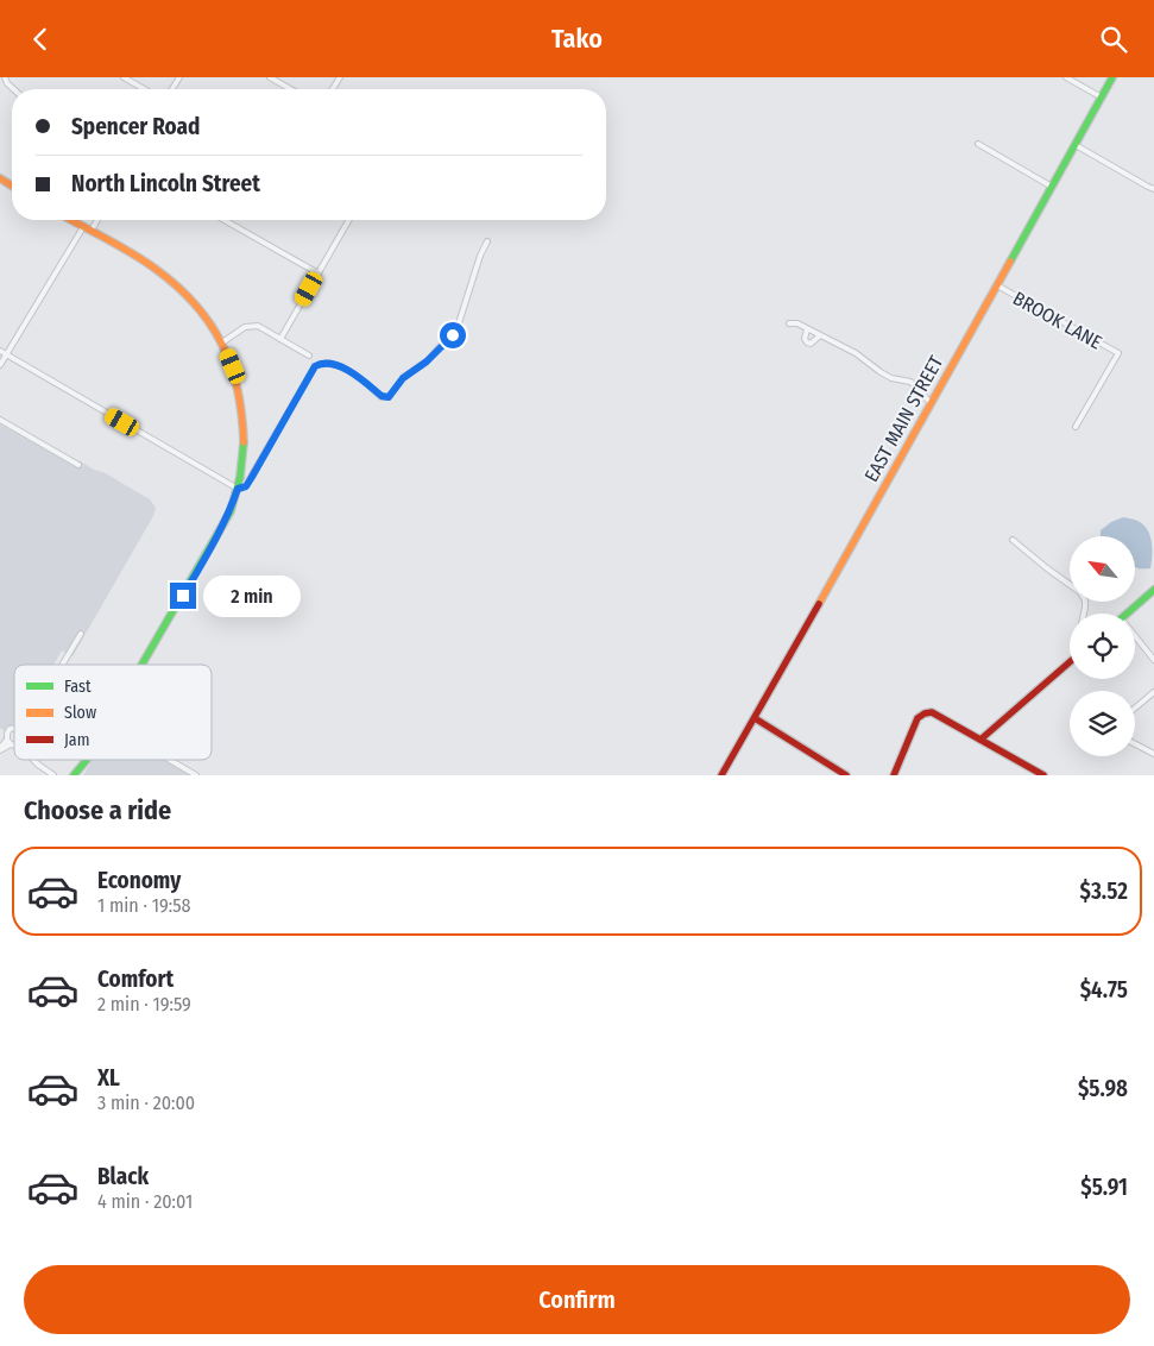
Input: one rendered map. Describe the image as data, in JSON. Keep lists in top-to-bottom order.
{
  "streets": {
    "street": ["BROOK LANE", "EAST MAIN STREET"]
  },
  "crossings": [
    ["BROOK LANE", "EAST MAIN STREET"]
  ],
  "legend": ["Fast", "Slow", "Jam"],
  "north": "top left",
  "page": {
    "header": "Tako",
    "banner": ["Spencer Road", "North Lincoln Street"],
    "bubble": "2 min",
    "heading": "Choose a ride",
    "list": [
      {
        "name": "Economy",
        "note": "1 min · 19:58",
        "value": "$3.52"
      },
      {
        "name": "Comfort",
        "note": "2 min · 19:59",
        "value": "$4.75"
      },
      {
        "name": "XL",
        "note": "3 min · 20:00",
        "value": "$5.98"
      },
      {
        "name": "Black",
        "note": "4 min · 20:01",
        "value": "$5.91"
      }
    ],
    "buttons": "Confirm"
  }
}
